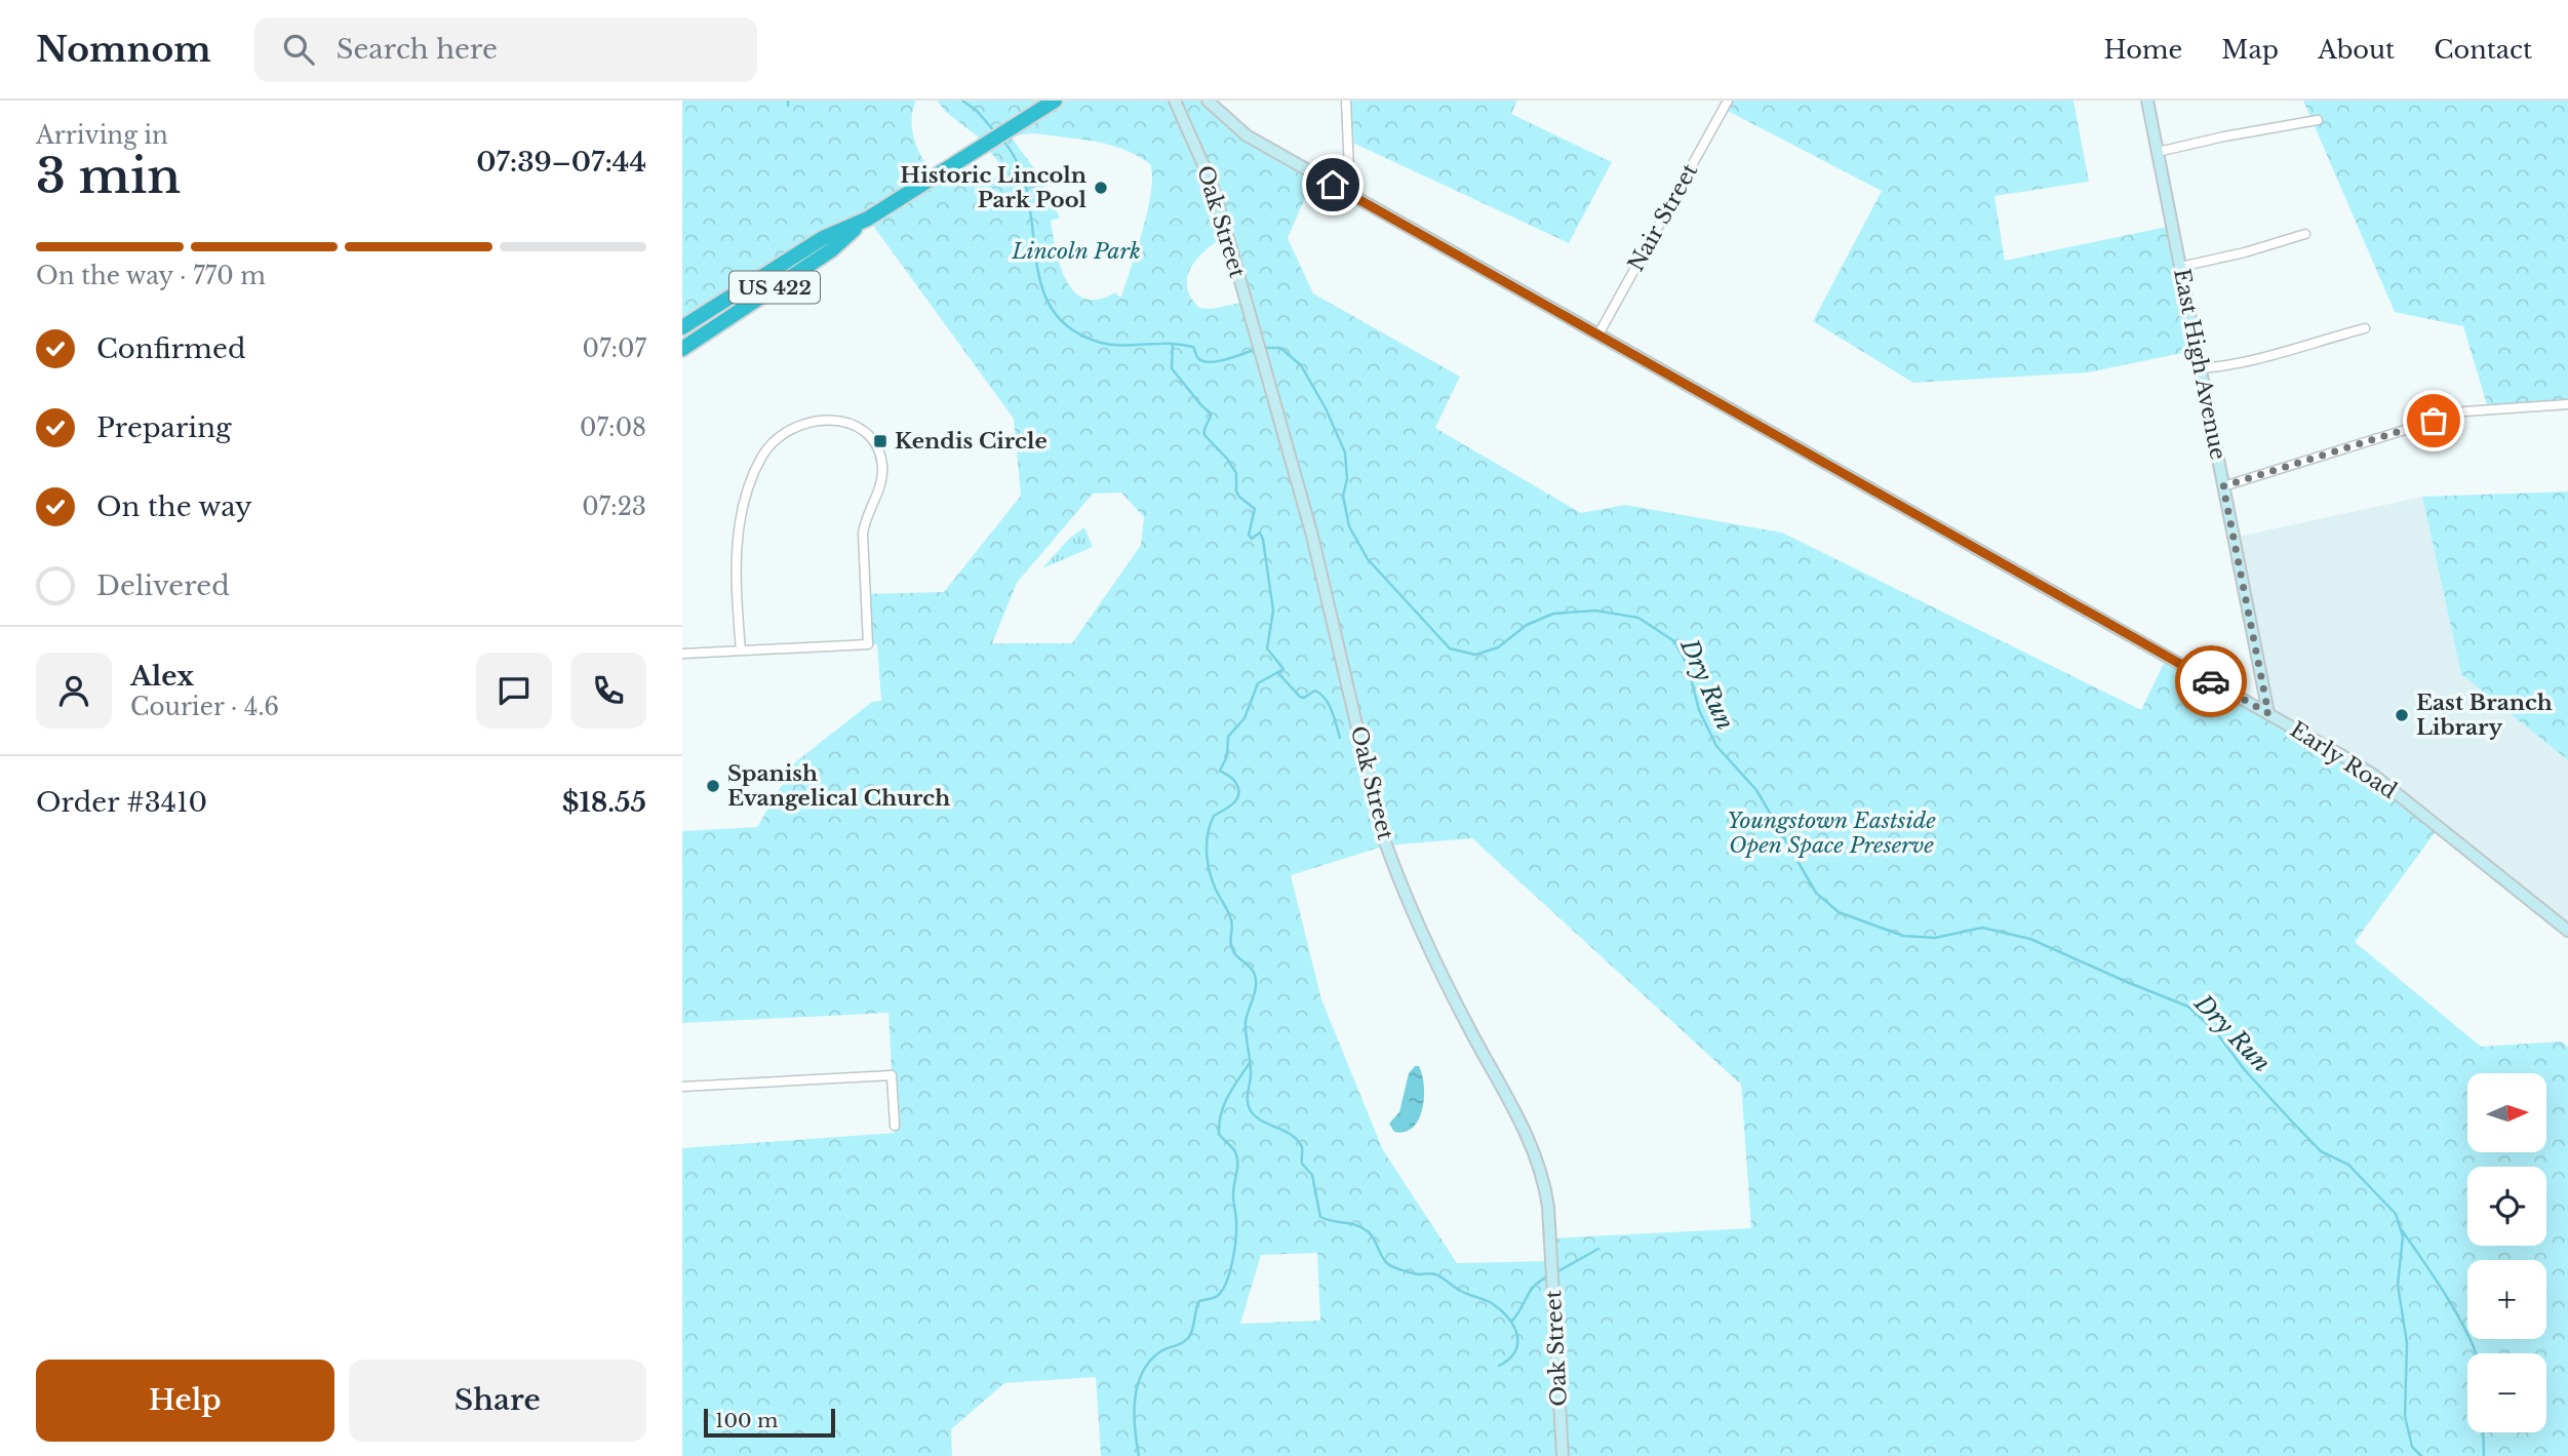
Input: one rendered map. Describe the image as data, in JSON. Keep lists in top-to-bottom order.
{
  "streets": {
    "highway": ["US 422"],
    "street": [
      "Nair Street",
      "Oak Street",
      "East High Avenue",
      "Early Road"
    ]
  },
  "crossings": [
    ["Nair Street", "Early Road"],
    ["East High Avenue", "Early Road"]
  ],
  "water": ["Dry Run"],
  "parks": ["Lincoln Park", "Youngstown Eastside Open Space Preserve"],
  "places": {
    "other": ["Historic Lincoln Park Pool", "East Branch Library", "Spanish Evangelical Church"],
    "transit": ["Kendis Circle"]
  },
  "scale_bar": "100 m",
  "north": "right",
  "page": {
    "header": "Nomnom",
    "search": "Search here",
    "nav": [
      "Home",
      "Map",
      "About",
      "Contact"
    ],
    "heading": ["3 min", "Arriving in", "07:39–07:44"],
    "panel": [
      "Alex",
      "Courier · 4.6",
      "Order #3410",
      "$18.55"
    ],
    "bar": "On the way · 770 m",
    "list": [
      ["Confirmed", "07:07"],
      ["Preparing", "07:08"],
      ["On the way", "07:23"],
      "Delivered"
    ],
    "map_buttons": ["+", "−"],
    "buttons": ["Help", "Share"],
    "scale": "100 m"
  }
}
